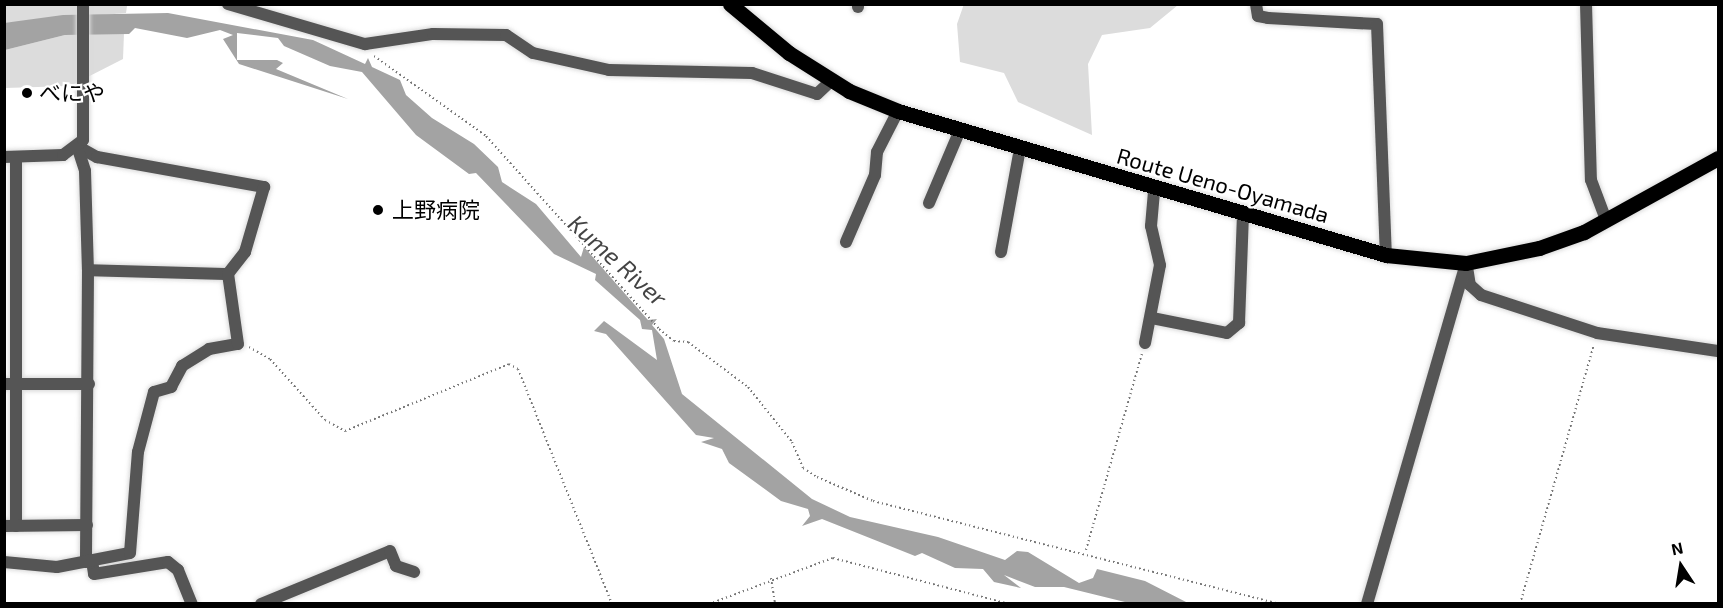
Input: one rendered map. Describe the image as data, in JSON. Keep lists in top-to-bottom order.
{
  "streets": {
    "main road": ["Route Ueno-Oyamada"]
  },
  "water": ["Kume River"],
  "places": ["べにや", "上野病院"],
  "north": "top"
}
